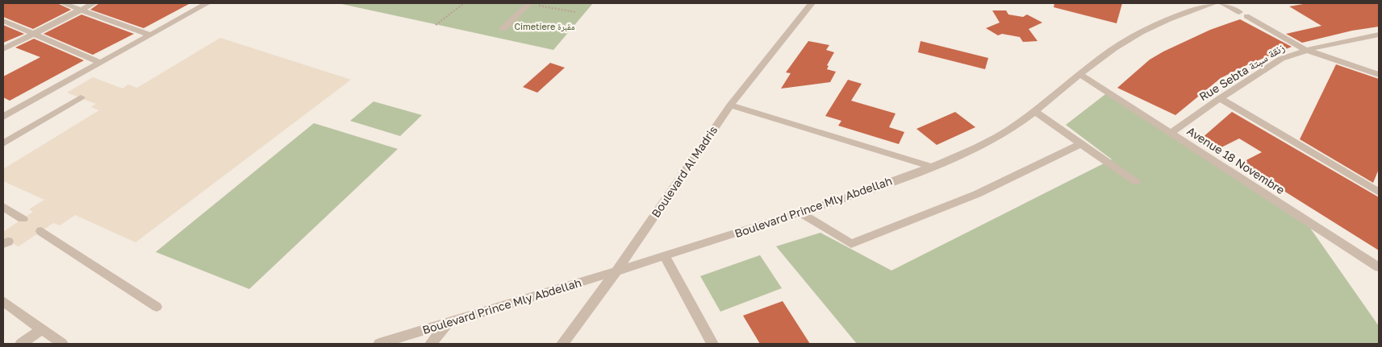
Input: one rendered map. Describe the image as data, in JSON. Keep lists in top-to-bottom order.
{
  "streets": {
    "street": [
      "Rue Sebta زنقة سبتة",
      "Avenue 18 Novembre",
      "Boulevard Al Madris",
      "Boulevard Prince Mly Abdellah"
    ]
  },
  "crossings": [
    ["Rue Sebta زنقة سبتة", "Avenue 18 Novembre"],
    ["Avenue 18 Novembre", "Boulevard Prince Mly Abdellah"],
    ["Boulevard Al Madris", "Boulevard Prince Mly Abdellah"]
  ],
  "parks": ["Cimetiere مقبرة"]
}
